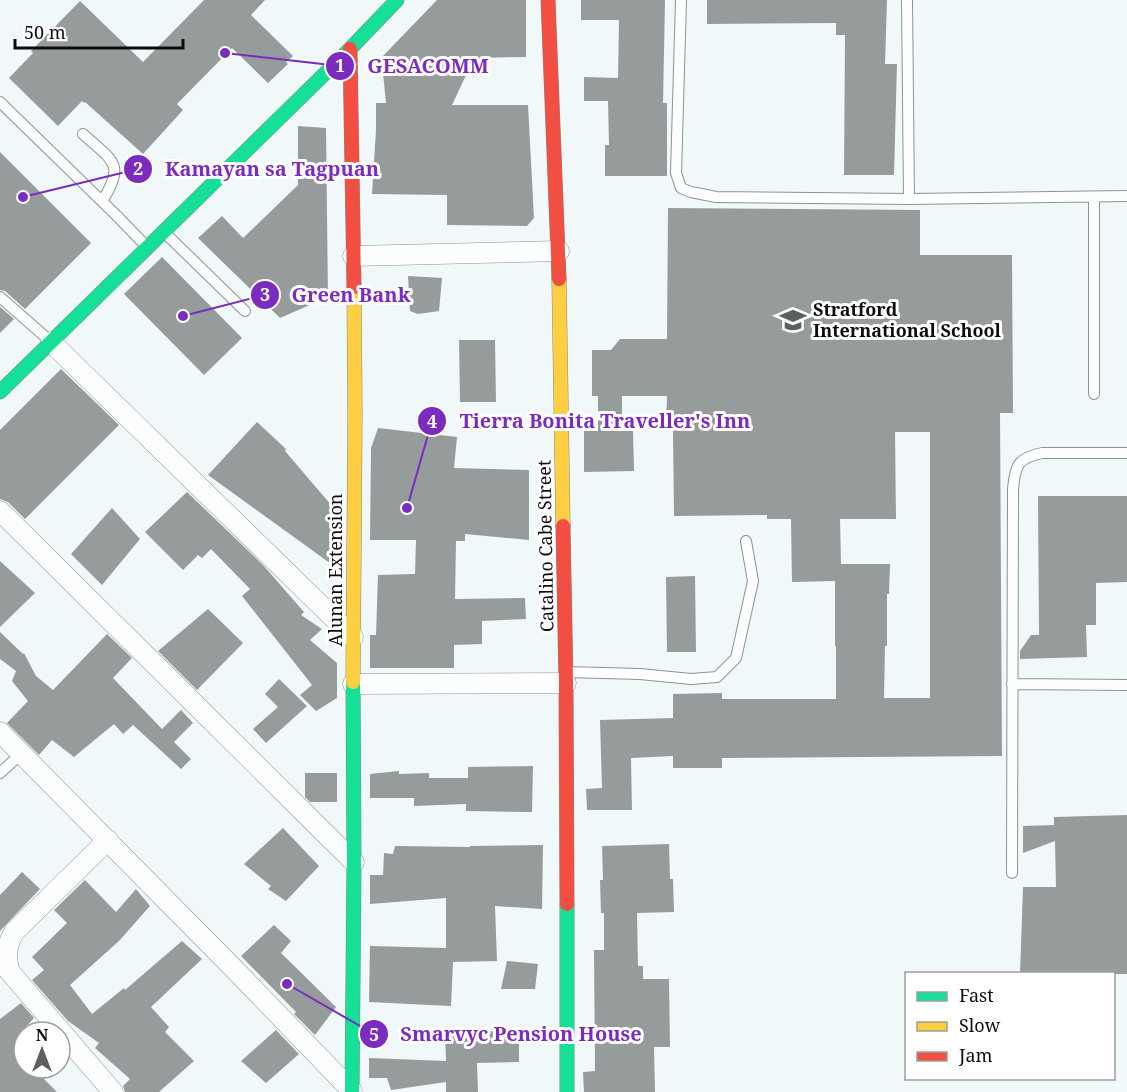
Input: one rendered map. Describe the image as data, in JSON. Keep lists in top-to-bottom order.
{
  "streets": {
    "street": ["Catalino Cabe Street", "Alunan Extension"]
  },
  "places": {
    "other": [
      "GESACOMM",
      "Kamayan sa Tagpuan",
      "Green Bank",
      "Tierra Bonita Traveller's Inn",
      "Smarvyc Pension House"
    ],
    "school or university": ["Stratford International School"]
  },
  "legend": ["Fast", "Slow", "Jam"],
  "scale_bar": "50 m",
  "north": "top"
}
